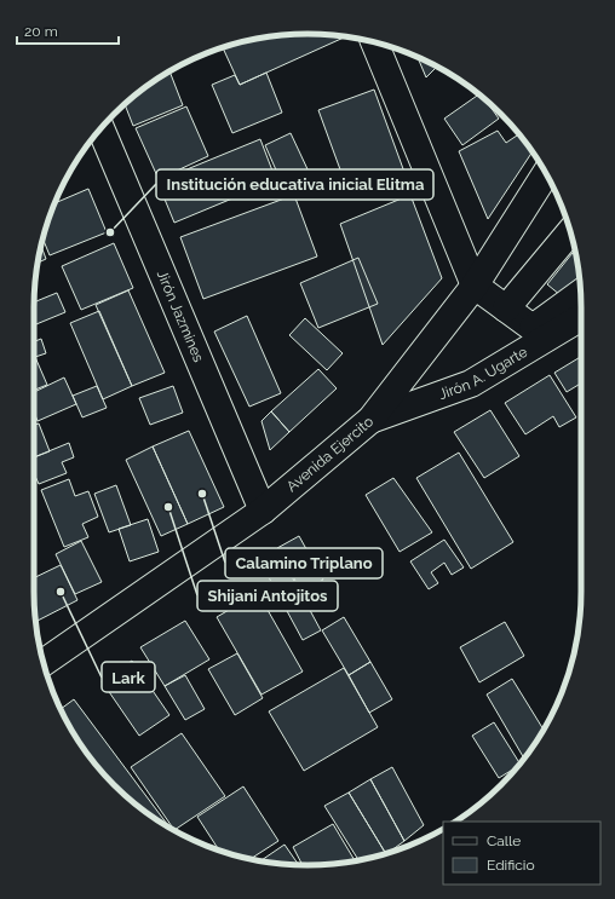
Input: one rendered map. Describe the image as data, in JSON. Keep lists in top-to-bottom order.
{
  "streets": {
    "main road": ["Jirón Jazmines", "Jirón A. Ugarte", "Avenida Ejercito"]
  },
  "crossings": [
    ["Jirón Jazmines", "Avenida Ejercito"],
    ["Jirón A. Ugarte", "Avenida Ejercito"]
  ],
  "places": [
    "Institución educativa inicial Elitma",
    "Calamino Triplano",
    "Shijani Antojitos",
    "Lark"
  ],
  "legend": ["Calle", "Edificio"],
  "scale_bar": "20 m"
}
